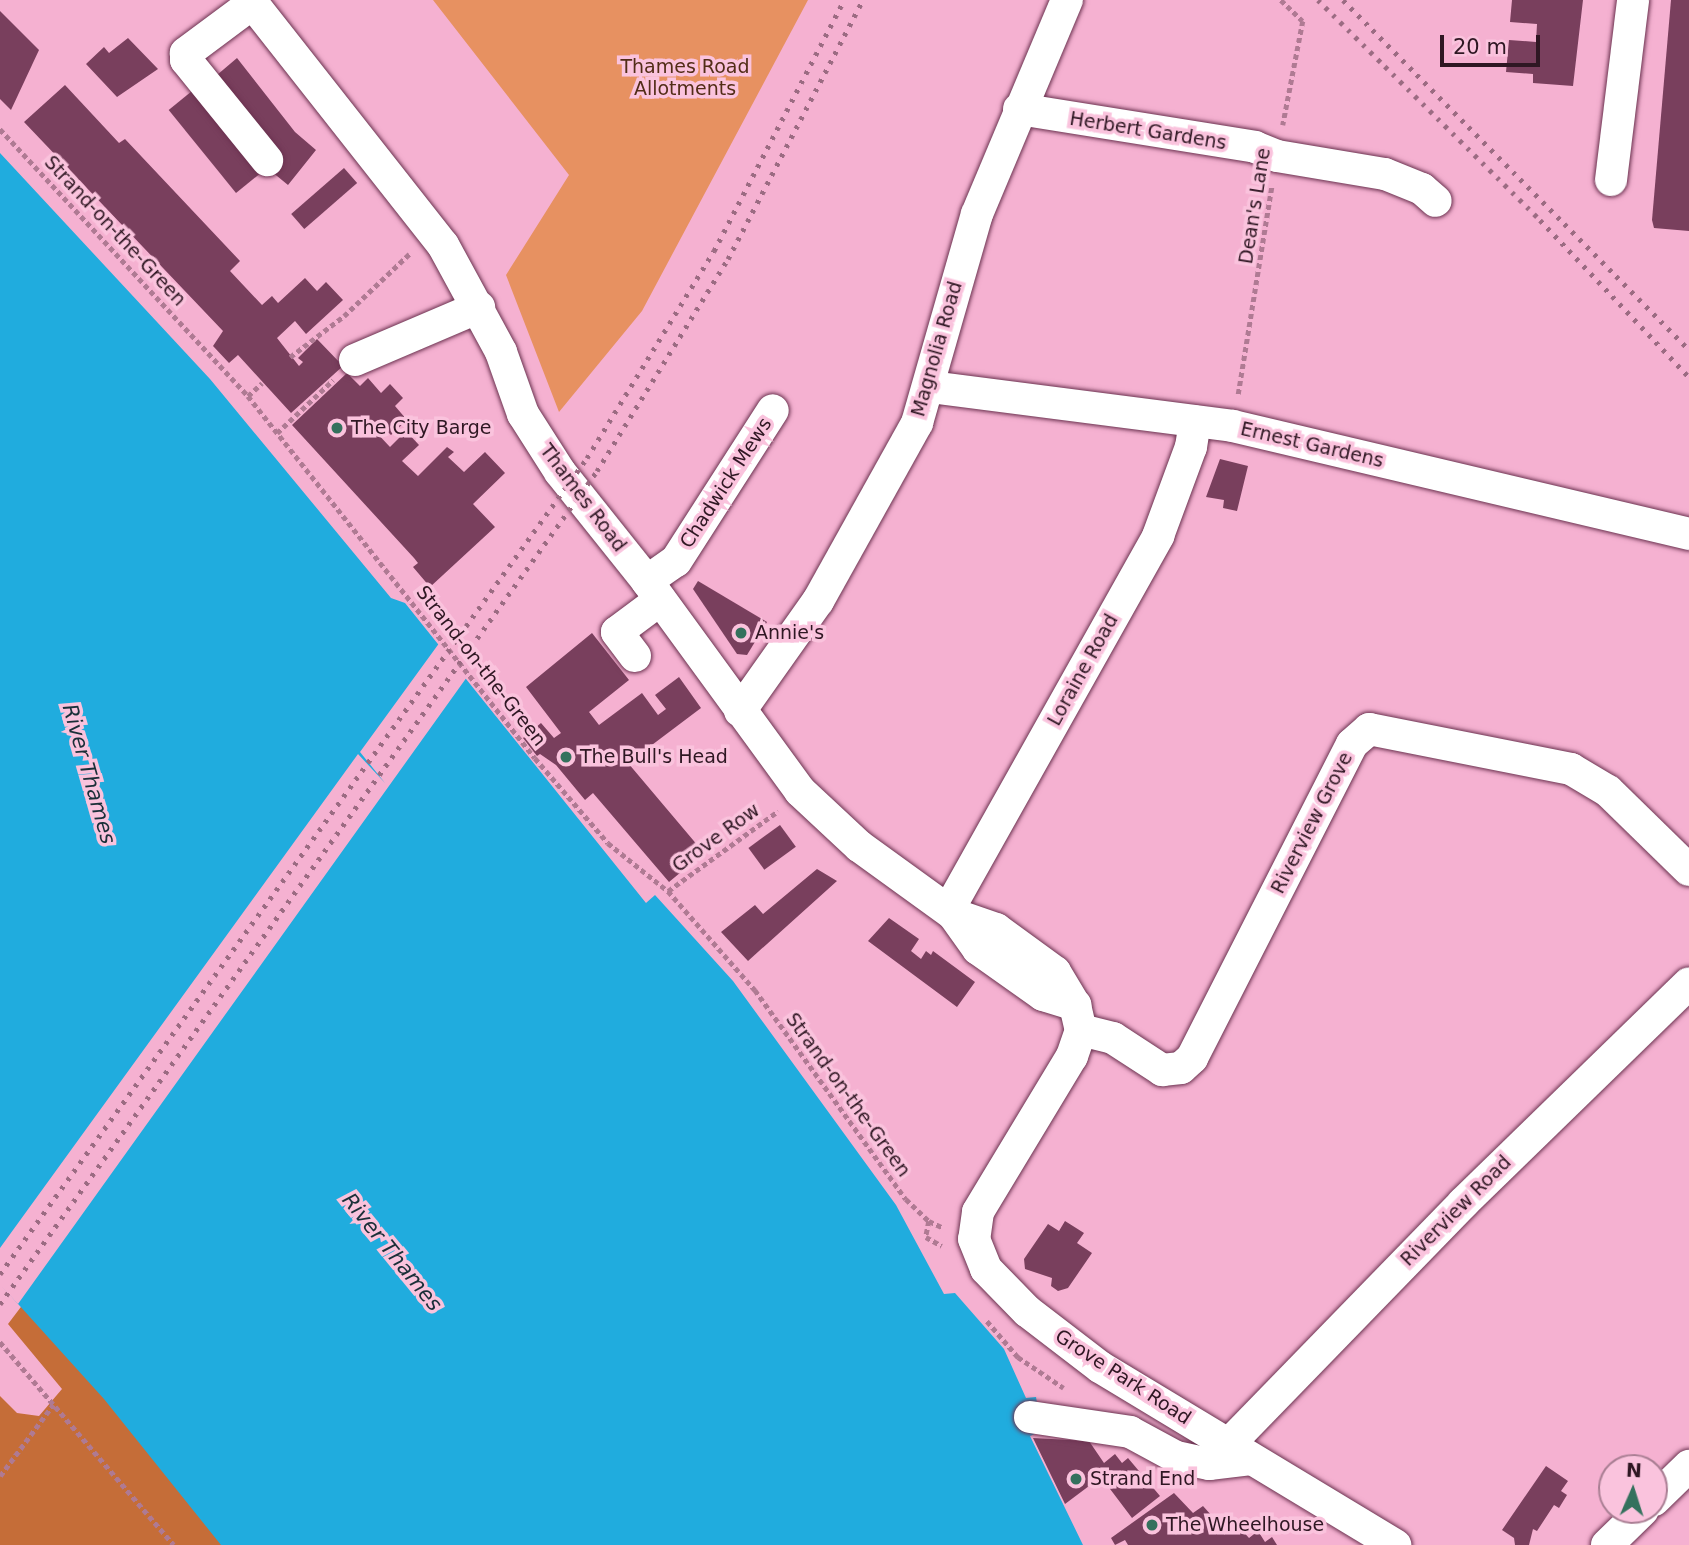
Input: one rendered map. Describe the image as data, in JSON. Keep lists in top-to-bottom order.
{
  "streets": {
    "street": [
      "Herbert Gardens",
      "Magnolia Road",
      "Ernest Gardens",
      "Chadwick Mews",
      "Thames Road",
      "Loraine Road",
      "Riverview Grove",
      "Riverview Road",
      "Grove Park Road"
    ],
    "path": ["Dean's Lane", "Strand-on-the-Green", "Grove Row"]
  },
  "crossings": [
    ["Herbert Gardens", "Dean's Lane"],
    ["Herbert Gardens", "Magnolia Road"],
    ["Dean's Lane", "Ernest Gardens"],
    ["Strand-on-the-Green", "Grove Row"],
    ["Magnolia Road", "Ernest Gardens"],
    ["Magnolia Road", "Thames Road"],
    ["Ernest Gardens", "Loraine Road"],
    ["Chadwick Mews", "Thames Road"],
    ["Thames Road", "Loraine Road"],
    ["Thames Road", "Riverview Grove"],
    ["Thames Road", "Grove Park Road"],
    ["Riverview Grove", "Grove Park Road"],
    ["Riverview Road", "Grove Park Road"]
  ],
  "water": ["River Thames"],
  "parks": ["Thames Road Allotments"],
  "places": [
    "The City Barge",
    "Annie's",
    "The Bull's Head",
    "Strand End",
    "The Wheelhouse"
  ],
  "scale_bar": "20 m",
  "north": "top"
}
